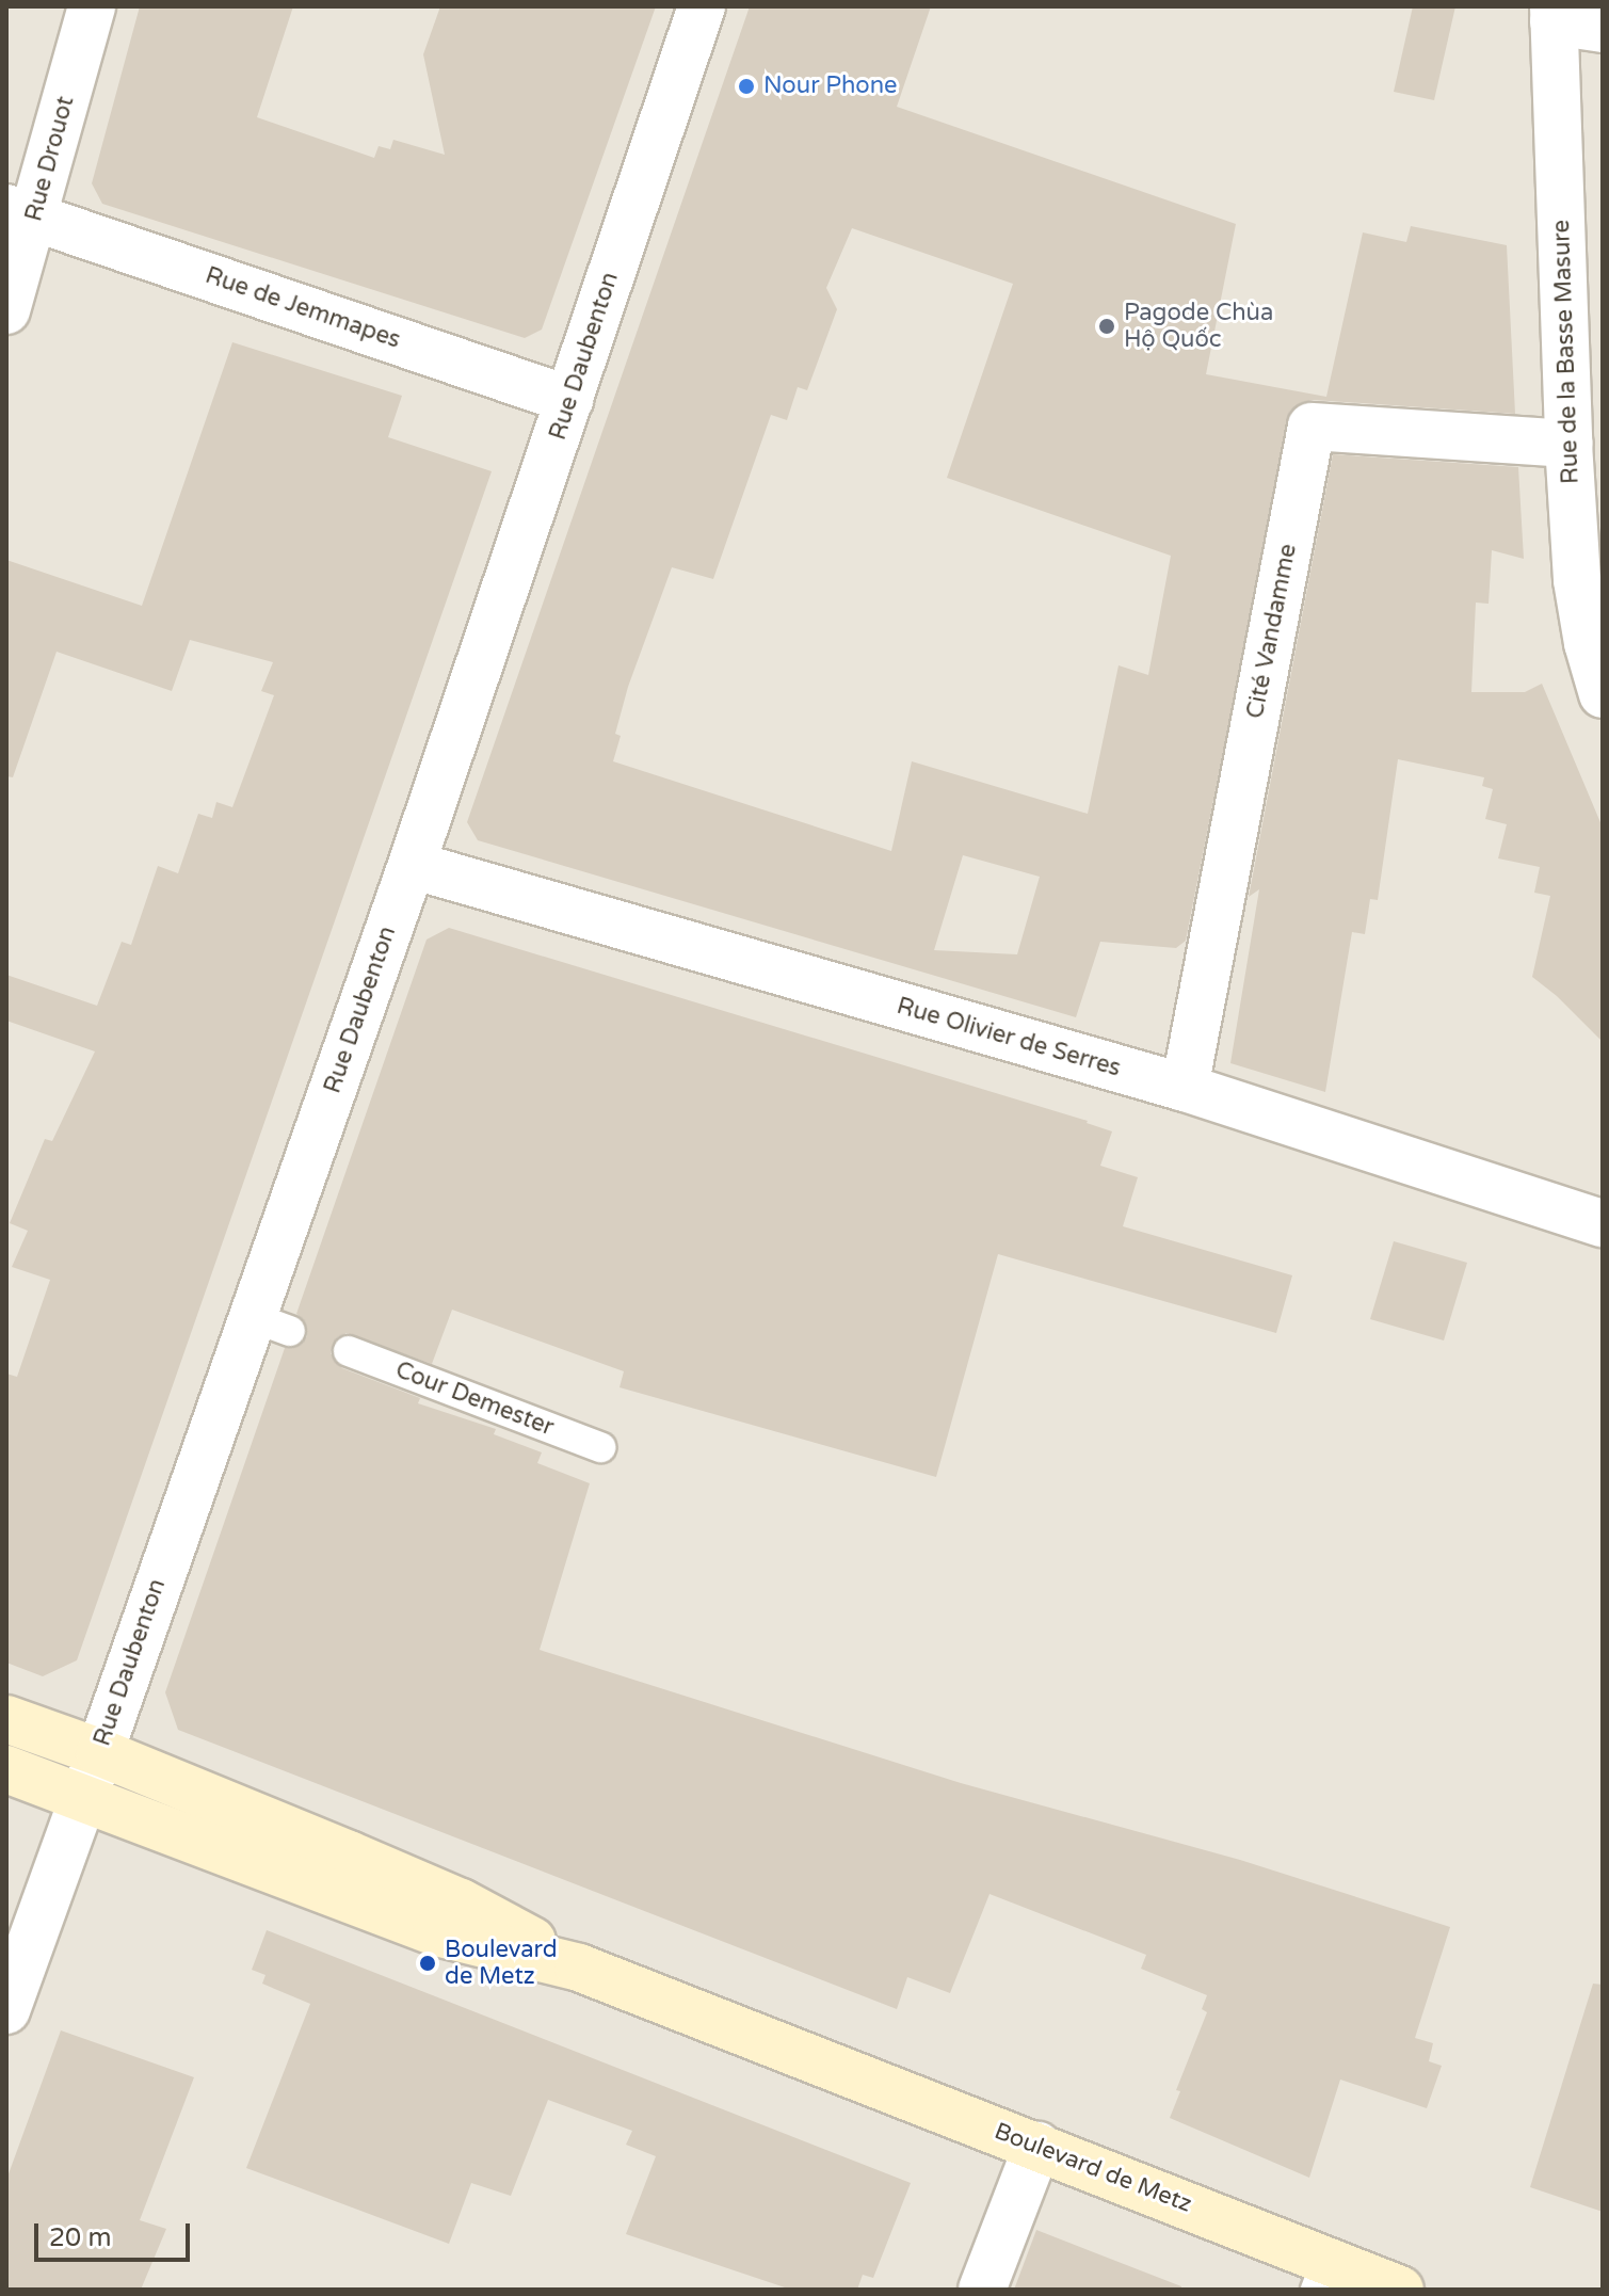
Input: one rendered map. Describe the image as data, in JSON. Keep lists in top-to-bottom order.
{
  "streets": {
    "main road": ["Boulevard de Metz"],
    "street": [
      "Rue Drouot",
      "Rue de Jemmapes",
      "Rue de la Basse Masure",
      "Rue Daubenton",
      "Cité Vandamme",
      "Rue Olivier de Serres"
    ],
    "lane": ["Cour Demester"]
  },
  "crossings": [
    ["Rue Drouot", "Rue de Jemmapes"],
    ["Rue de Jemmapes", "Rue Daubenton"],
    ["Rue de la Basse Masure", "Cité Vandamme"],
    ["Rue Daubenton", "Rue Olivier de Serres"],
    ["Rue Daubenton", "Boulevard de Metz"],
    ["Cité Vandamme", "Rue Olivier de Serres"]
  ],
  "places": ["Nour Phone", "Pagode Chùa Hộ Quốc", "Boulevard de Metz"],
  "scale_bar": "20 m"
}
